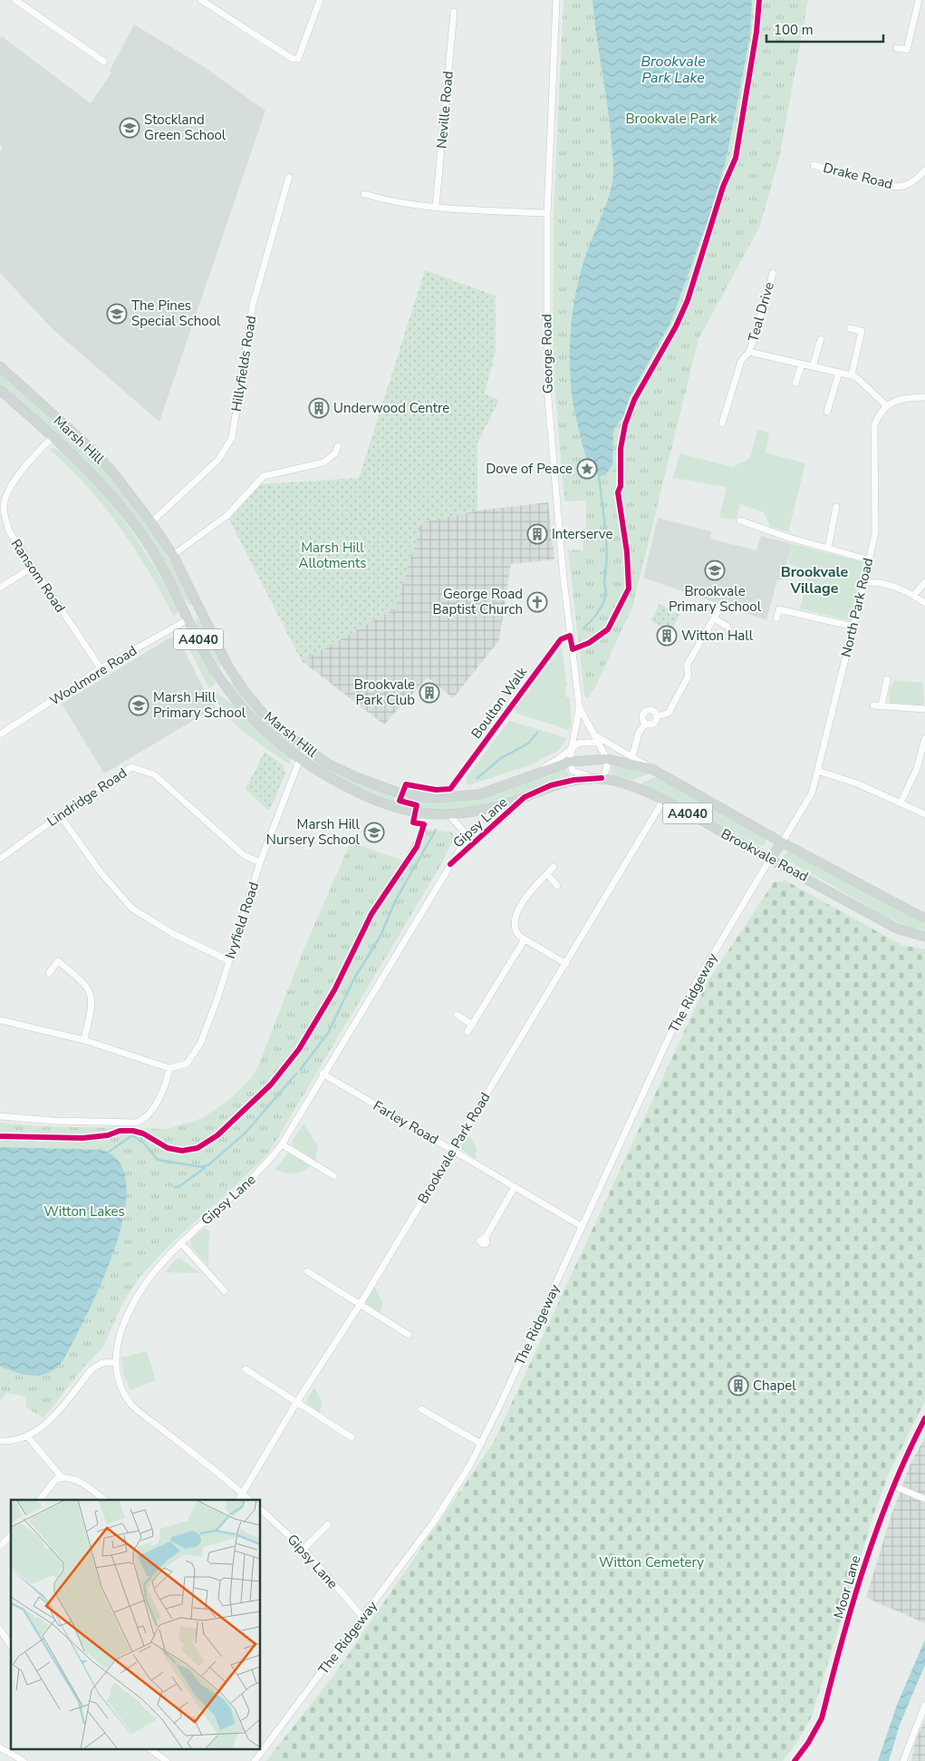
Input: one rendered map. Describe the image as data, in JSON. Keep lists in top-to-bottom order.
{
  "streets": {
    "main road": ["Marsh Hill", "A4040", "Brookvale Road"],
    "street": [
      "Neville Road",
      "Drake Road",
      "Teal Drive",
      "George Road",
      "Hillyfields Road",
      "Ransom Road",
      "North Park Road",
      "Woolmore Road",
      "Boulton Walk",
      "Lindridge Road",
      "Gipsy Lane",
      "Ivyfield Road",
      "The Ridgeway",
      "Farley Road",
      "Brookvale Park Road",
      "Moor Lane"
    ]
  },
  "crossings": [
    ["George Road", "Marsh Hill"],
    ["George Road", "Boulton Walk"],
    ["George Road", "Brookvale Road"],
    ["Hillyfields Road", "Marsh Hill"],
    ["Marsh Hill", "Ransom Road"],
    ["Marsh Hill", "Woolmore Road"],
    ["Marsh Hill", "Gipsy Lane"],
    ["Marsh Hill", "Brookvale Road"],
    ["Marsh Hill", "Ivyfield Road"],
    ["Ransom Road", "Woolmore Road"],
    ["North Park Road", "Brookvale Road"],
    ["Lindridge Road", "Ivyfield Road"],
    ["Gipsy Lane", "The Ridgeway"],
    ["Gipsy Lane", "Farley Road"],
    ["Gipsy Lane", "Brookvale Park Road"],
    ["Brookvale Road", "The Ridgeway"],
    ["Brookvale Road", "Brookvale Park Road"],
    ["The Ridgeway", "Farley Road"],
    ["Farley Road", "Brookvale Park Road"]
  ],
  "districts": ["Brookvale Village"],
  "water": ["Brookvale Park Lake"],
  "parks": [
    "Brookvale Park",
    "Marsh Hill Allotments",
    "Witton Lakes",
    "Witton Cemetery"
  ],
  "places": {
    "school or university": [
      "Stockland Green School",
      "The Pines Special School",
      "Brookvale Primary School",
      "Marsh Hill Primary School",
      "Marsh Hill Nursery School"
    ],
    "building": [
      "Underwood Centre",
      "Interserve",
      "Witton Hall",
      "Brookvale Park Club",
      "Chapel"
    ],
    "place": ["Dove of Peace"],
    "church": ["George Road Baptist Church"]
  },
  "scale_bar": "100 m"
}
